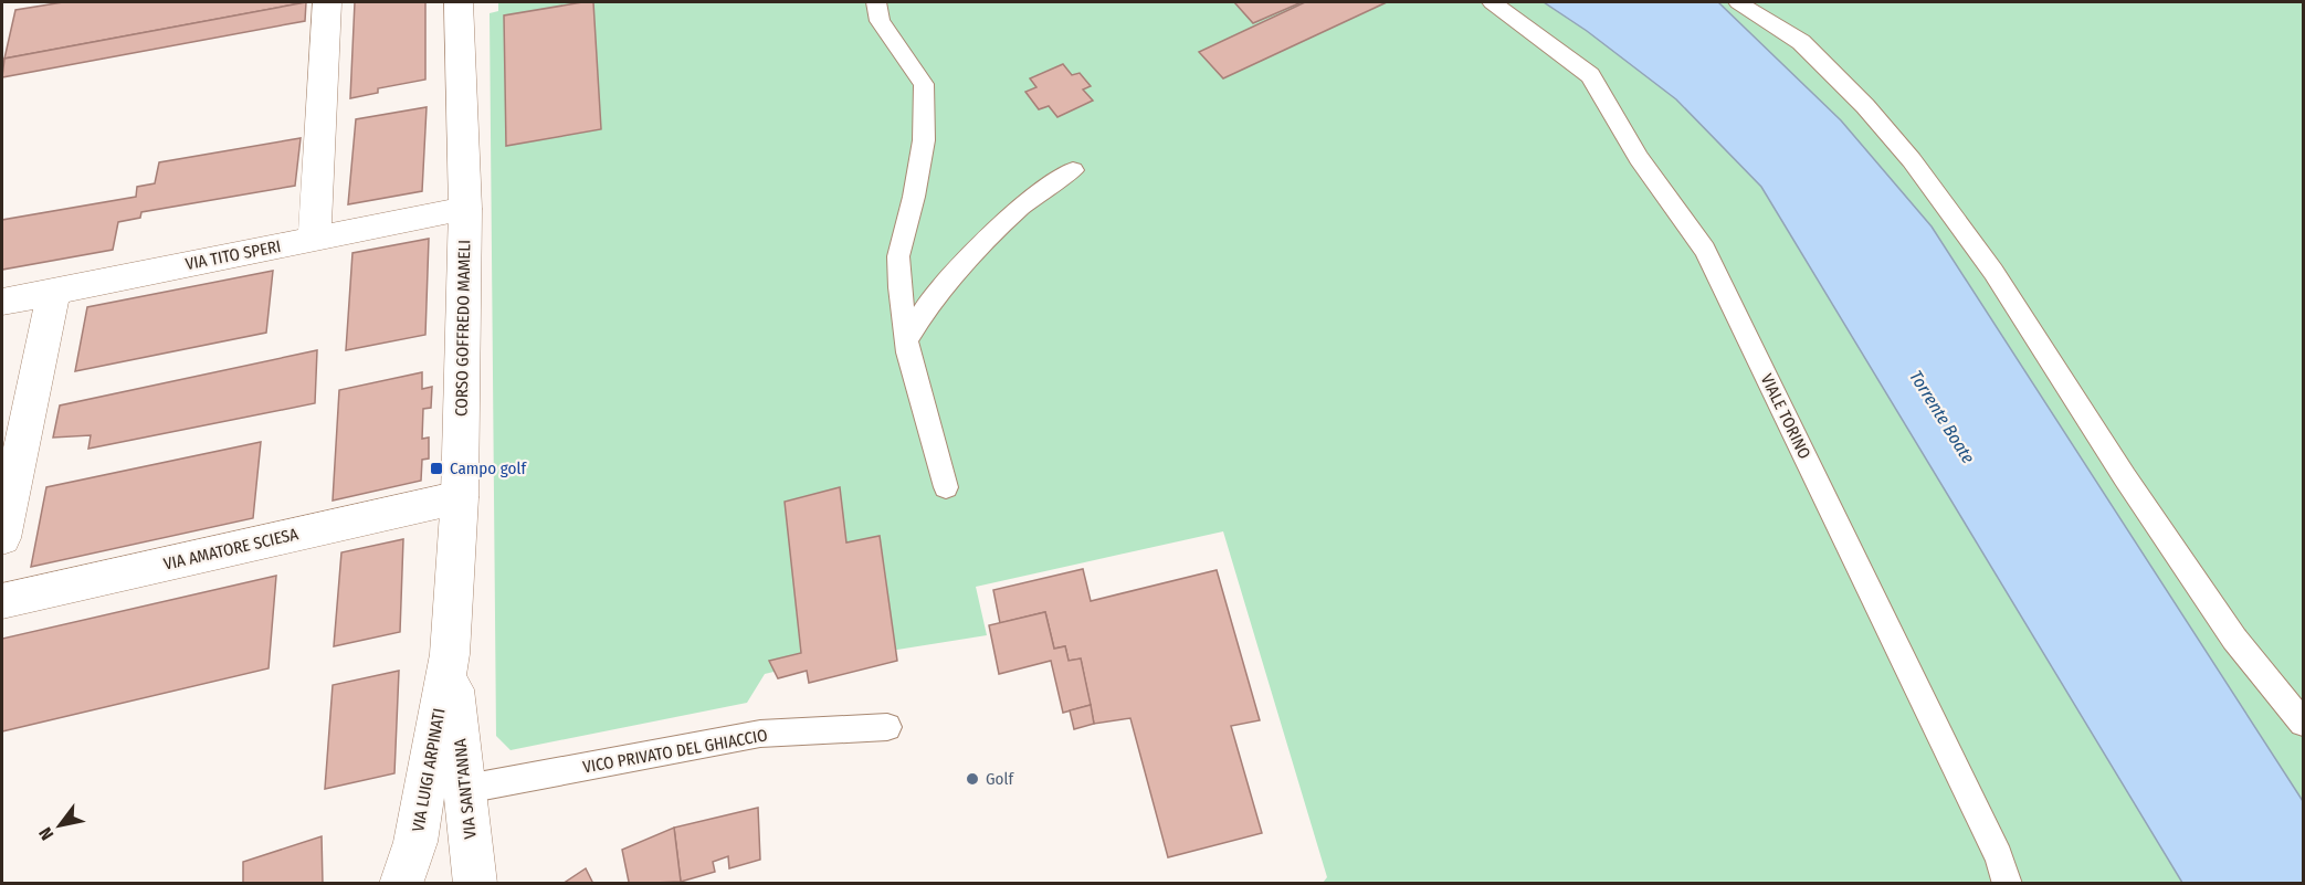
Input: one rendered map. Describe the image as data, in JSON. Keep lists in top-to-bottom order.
{
  "streets": {
    "street": [
      "VIA TITO SPERI",
      "CORSO GOFFREDO MAMELI",
      "VIA AMATORE SCIESA",
      "VIA LUIGI ARPINATI",
      "VIA SANT'ANNA"
    ],
    "lane": ["VIALE TORINO", "VICO PRIVATO DEL GHIACCIO"]
  },
  "crossings": [
    ["VIA TITO SPERI", "CORSO GOFFREDO MAMELI"],
    ["CORSO GOFFREDO MAMELI", "VIA AMATORE SCIESA"],
    ["CORSO GOFFREDO MAMELI", "VIA LUIGI ARPINATI"],
    ["CORSO GOFFREDO MAMELI", "VIA SANT'ANNA"],
    ["VICO PRIVATO DEL GHIACCIO", "VIA SANT'ANNA"],
    ["VIA LUIGI ARPINATI", "VIA SANT'ANNA"]
  ],
  "water": ["Torrente Boate"],
  "places": {
    "transit": ["Campo golf"],
    "other": ["Golf"]
  },
  "north": "bottom left"
}
